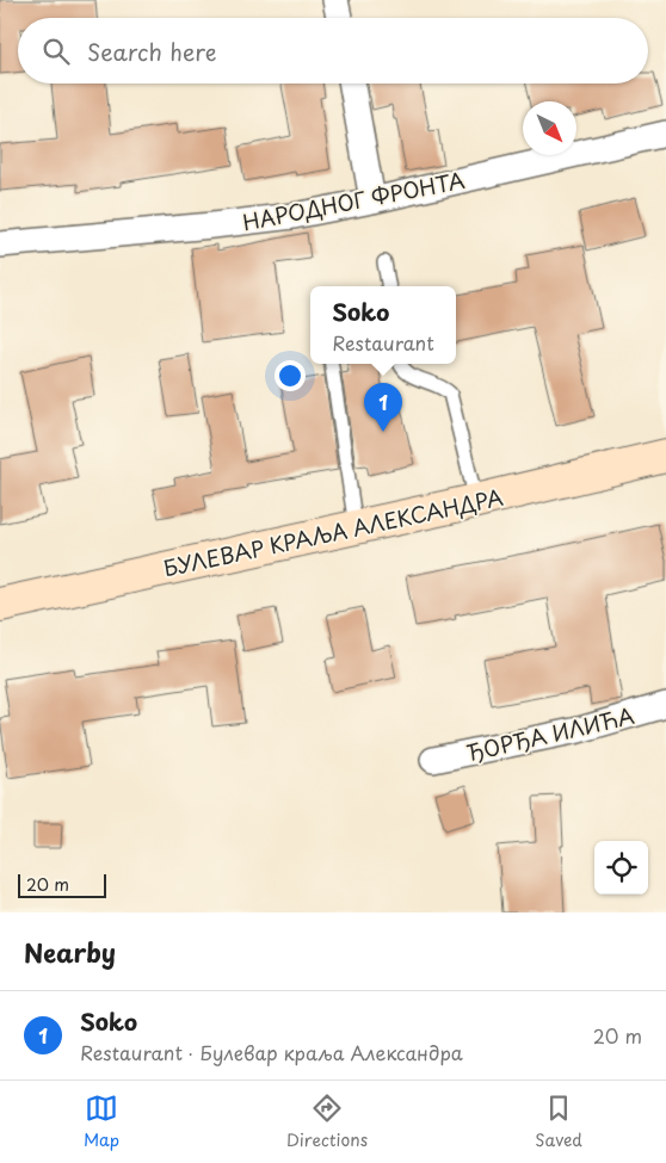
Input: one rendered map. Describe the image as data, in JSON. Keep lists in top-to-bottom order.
{
  "streets": {
    "main road": ["БУЛЕВАР КРАЉА АЛЕКСАНДРА"],
    "street": ["НАРОДНОГ ФРОНТА", "ЂОРЂА ИЛИЋА"]
  },
  "scale_bar": "20 m",
  "north": "bottom right",
  "page": {
    "search": "Search here",
    "popup": ["Soko", "Restaurant"],
    "pins": "1",
    "scale": "20 m",
    "heading": "Nearby",
    "list": [
      {
        "mark": "1",
        "name": "Soko",
        "note": "Restaurant · Булевар краља Александра",
        "value": "20 m"
      }
    ],
    "nav": ["Map", "Directions", "Saved"]
  }
}
